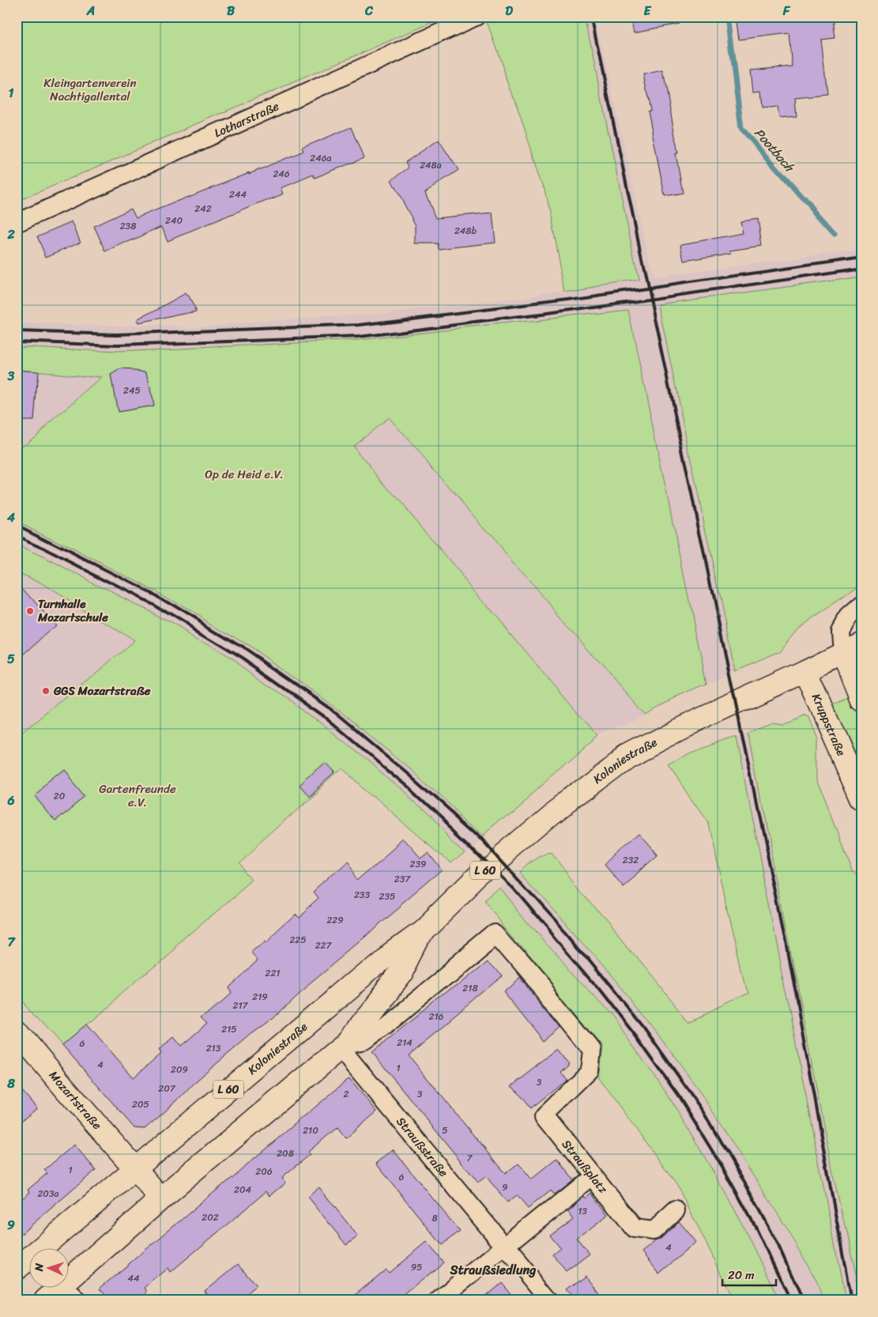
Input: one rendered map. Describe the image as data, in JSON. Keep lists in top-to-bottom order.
{
  "streets": {
    "main road": [
      "Kruppstraße",
      "Koloniestraße",
      "L 60",
      "Mozartstraße"
    ],
    "street": ["Lotharstraße", "Straußstraße", "Straußplatz"]
  },
  "crossings": [
    ["Kruppstraße", "Koloniestraße"],
    ["Koloniestraße", "Mozartstraße"],
    ["Koloniestraße", "Straußstraße"],
    ["Koloniestraße", "Straußplatz"]
  ],
  "districts": ["Straußsiedlung"],
  "water": ["Pootbach"],
  "parks": ["Kleingartenverein Nachtigallental", "Op de Heid e.V.", "Gartenfreunde e.V."],
  "places": ["Turnhalle Mozartschule", "GGS Mozartstraße"],
  "house_numbers": [
    "246a",
    "248a",
    "246",
    "244",
    "242",
    "240",
    "238",
    "248b",
    "245",
    "20",
    "232",
    "239",
    "237",
    "233",
    "235",
    "229",
    "225",
    "227",
    "221",
    "218",
    "219",
    "217",
    "216",
    "215",
    "214",
    "6",
    "213",
    "4",
    "1",
    "209",
    "3",
    "207",
    "2",
    "3",
    "205",
    "210",
    "5",
    "208",
    "7",
    "1",
    "206",
    "6",
    "9",
    "204",
    "203a",
    "13",
    "202",
    "8",
    "4",
    "95",
    "44"
  ],
  "scale_bar": "20 m",
  "north": "left",
  "grid": {
    "columns": [
      "A",
      "B",
      "C",
      "D",
      "E",
      "F"
    ],
    "rows": [
      "1",
      "2",
      "3",
      "4",
      "5",
      "6",
      "7",
      "8",
      "9"
    ]
  }
}
